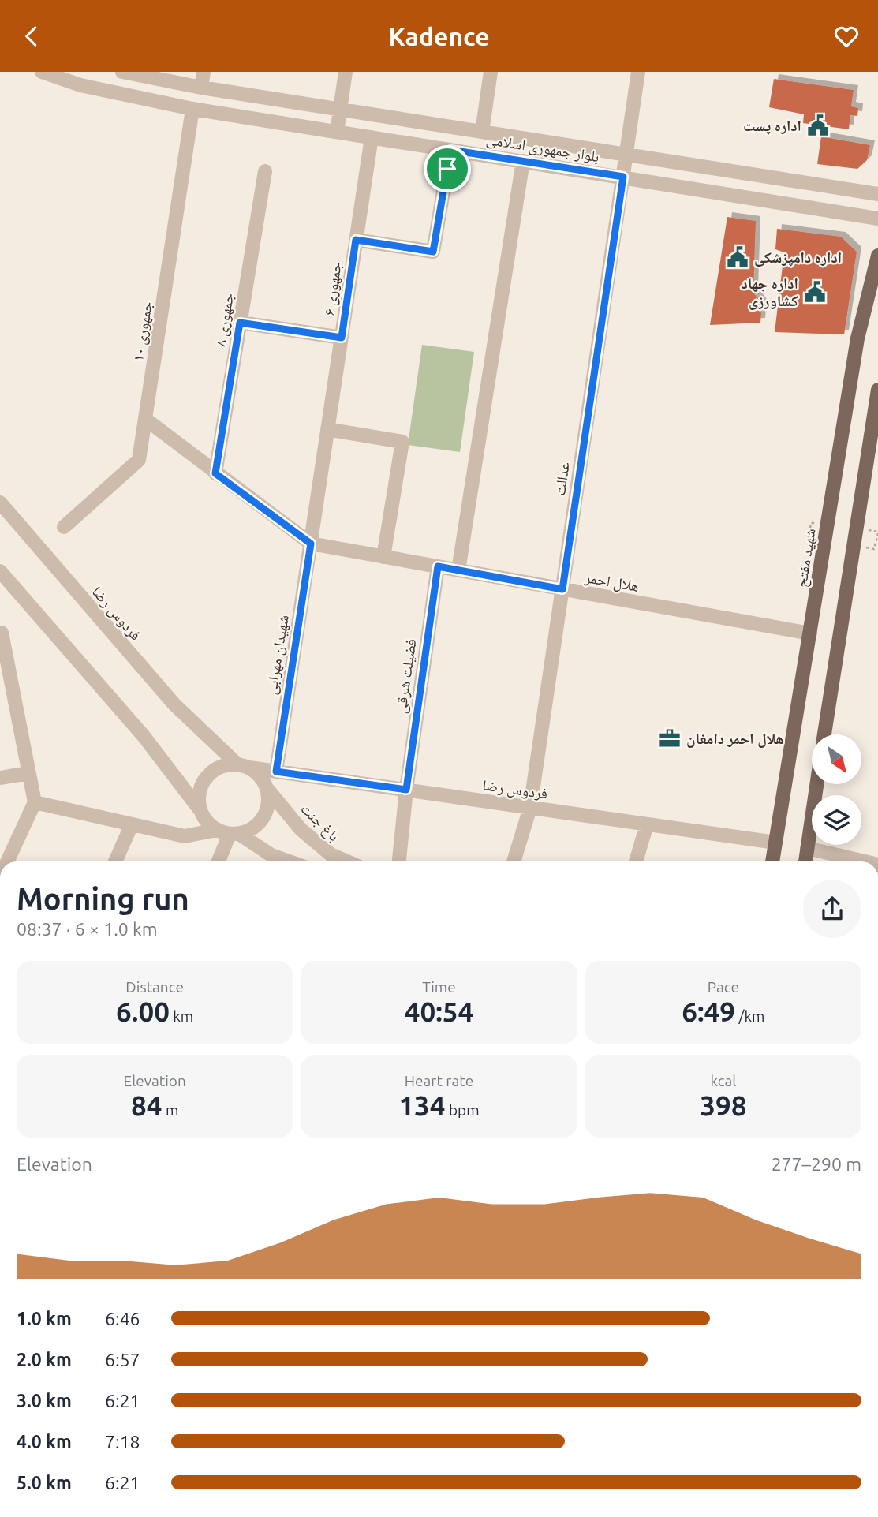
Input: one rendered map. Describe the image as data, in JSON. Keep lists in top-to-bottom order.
{
  "streets": {
    "main road": ["شهید مفتح"],
    "street": [
      "بلوار جمهوری اسلامی",
      "جمهوری ۶",
      "جمهوری ۸",
      "جمهوری ۱۰",
      "عدالت",
      "هلال احمر",
      "فردوس رضا",
      "شهیدان مهرابی",
      "فضیلت شرقی",
      "باغ جنت"
    ]
  },
  "crossings": [
    ["بلوار جمهوری اسلامی", "جمهوری ۶"],
    ["بلوار جمهوری اسلامی", "جمهوری ۱۰"],
    ["بلوار جمهوری اسلامی", "عدالت"],
    ["جمهوری ۶", "هلال احمر"],
    ["جمهوری ۶", "شهیدان مهرابی"],
    ["عدالت", "هلال احمر"],
    ["عدالت", "فردوس رضا"],
    ["شهید مفتح", "هلال احمر"],
    ["شهید مفتح", "فردوس رضا"],
    ["هلال احمر", "شهیدان مهرابی"],
    ["هلال احمر", "فضیلت شرقی"],
    ["فردوس رضا", "شهیدان مهرابی"],
    ["فردوس رضا", "فضیلت شرقی"],
    ["فردوس رضا", "باغ جنت"]
  ],
  "places": {
    "public building": ["اداره پست", "اداره دامپزشکی", "اداره جهاد کشاورزی"],
    "office": ["هلال احمر دامغان"]
  },
  "north": "bottom right",
  "page": {
    "header": "Kadence",
    "heading": ["Morning run", "08:37 · 6 × 1.0 km"],
    "stats": [
      ["Distance", "6.00 km"],
      ["Time", "40:54"],
      ["Pace", "6:49 /km"],
      ["Elevation", "84 m"],
      ["Heart rate", "134 bpm"],
      ["kcal", "398"]
    ],
    "chart": ["Elevation", "277–290 m"],
    "list": [
      {
        "name": "1.0 km",
        "note": "6:46"
      },
      {
        "name": "2.0 km",
        "note": "6:57"
      },
      {
        "name": "3.0 km",
        "note": "6:21"
      },
      {
        "name": "4.0 km",
        "note": "7:18"
      },
      {
        "name": "5.0 km",
        "note": "6:21"
      }
    ]
  }
}
